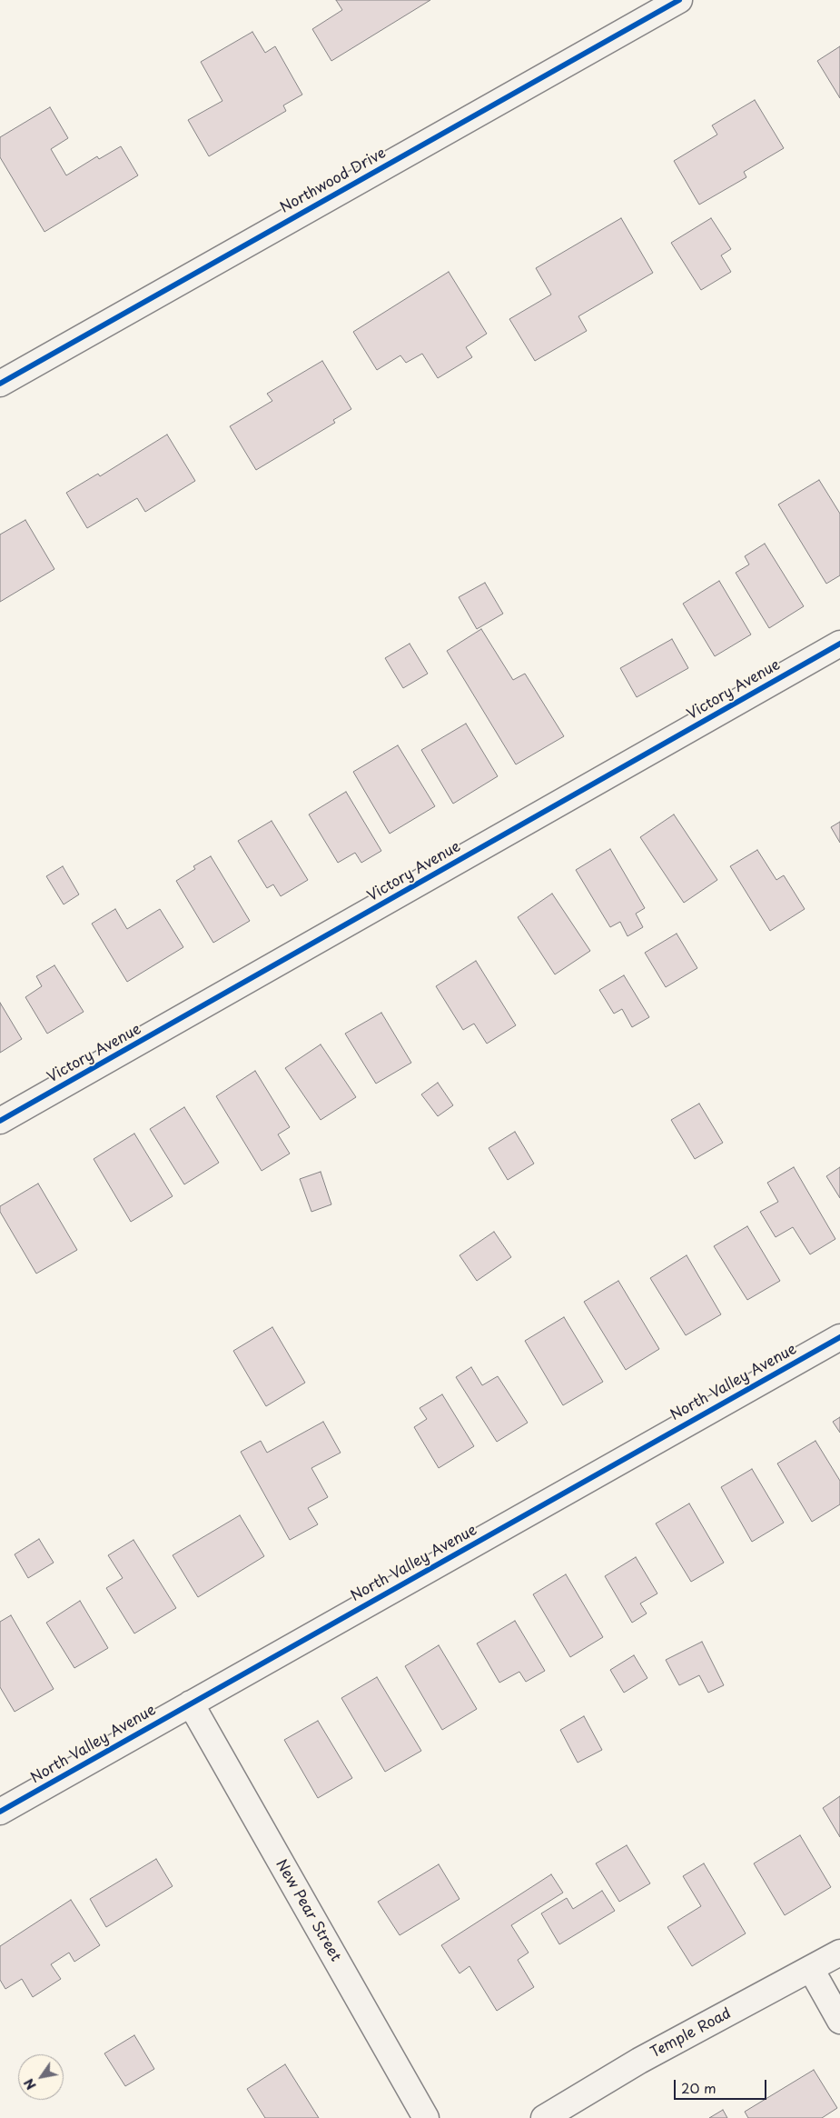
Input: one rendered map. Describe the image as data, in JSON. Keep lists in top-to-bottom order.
{
  "streets": {
    "street": [
      "Northwood Drive",
      "Victory Avenue",
      "North Valley Avenue",
      "New Pear Street",
      "Temple Road"
    ]
  },
  "crossings": [
    ["North Valley Avenue", "New Pear Street"]
  ],
  "scale_bar": "20 m",
  "north": "bottom left"
}
